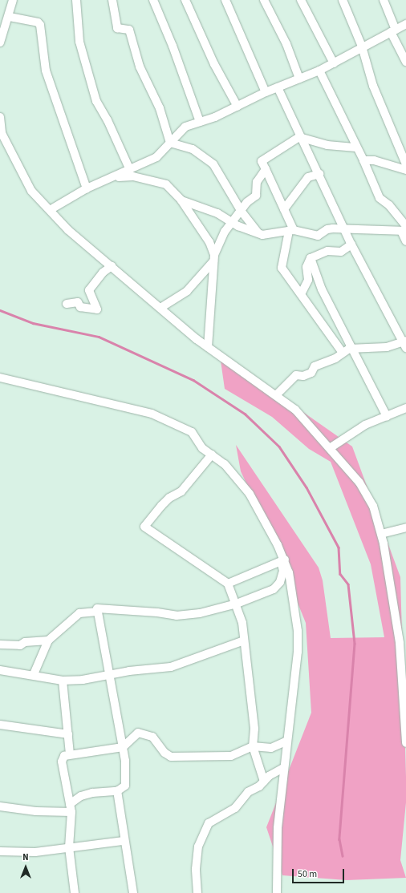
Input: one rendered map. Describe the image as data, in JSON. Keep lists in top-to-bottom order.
{
  "scale_bar": "50 m",
  "north": "top"
}
